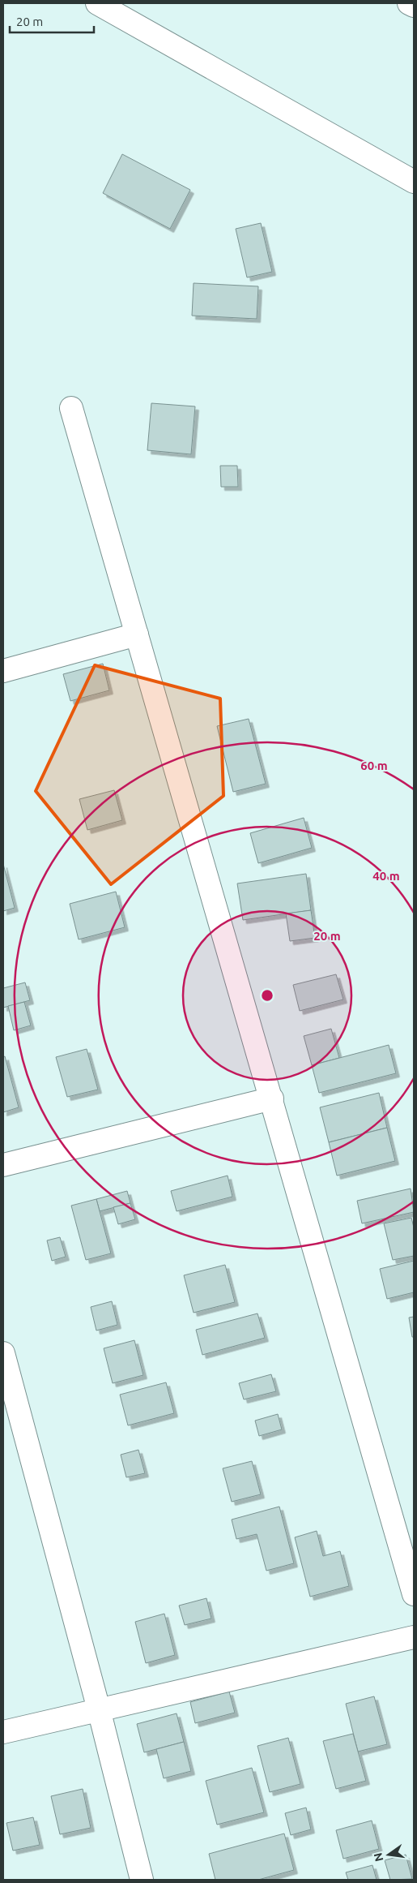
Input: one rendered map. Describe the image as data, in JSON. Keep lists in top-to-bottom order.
{
  "scale_bar": "20 m",
  "north": "left",
  "rings": ["60 m", "40 m", "20 m"]
}
